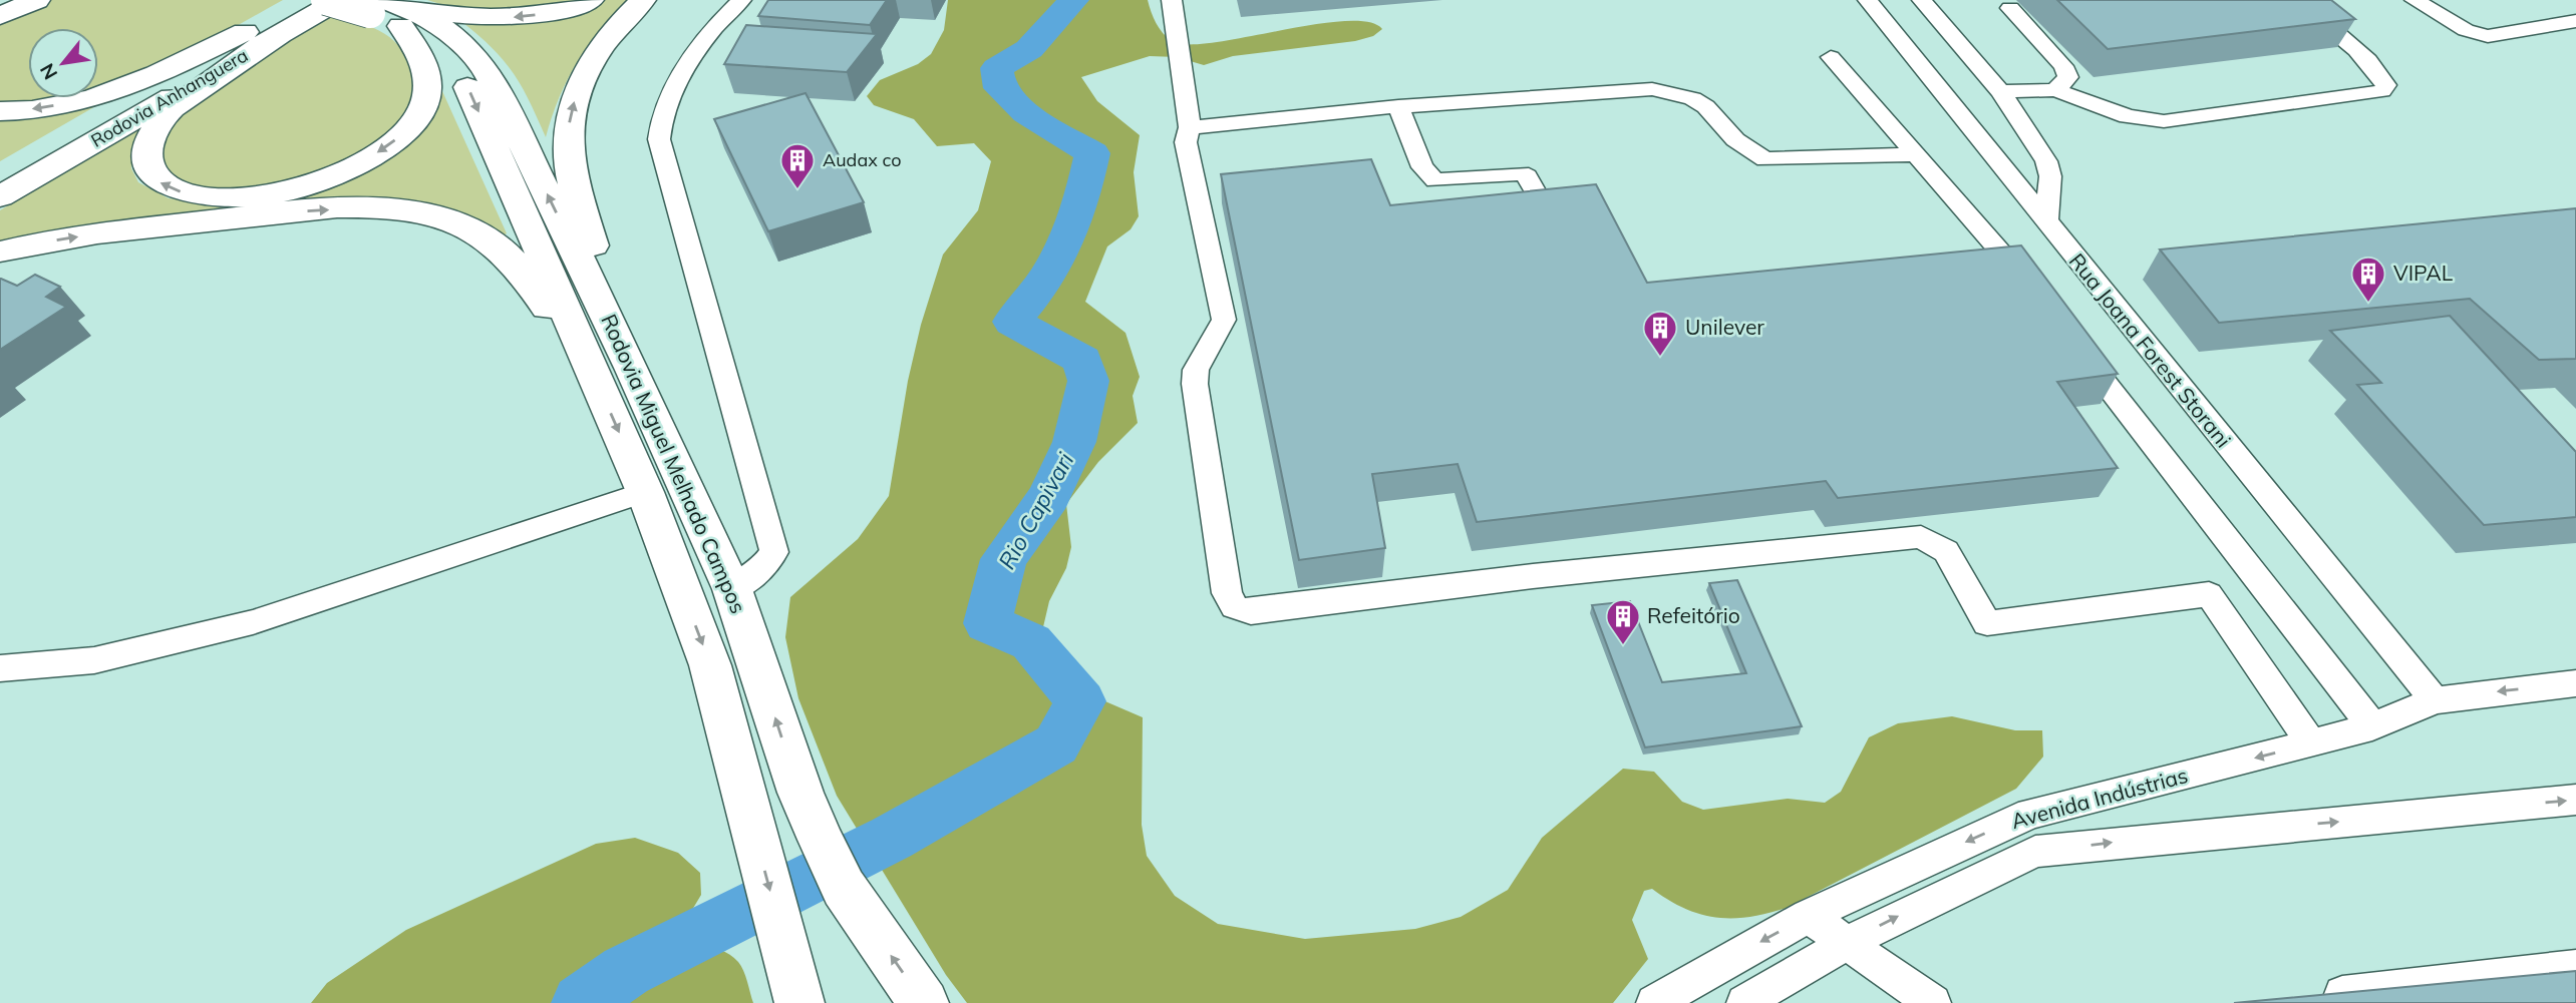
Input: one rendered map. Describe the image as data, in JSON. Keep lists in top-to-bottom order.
{
  "streets": {
    "highway": ["Rodovia Anhanguera", "Rodovia Miguel Melhado Campos"],
    "street": ["Rua Joana Forest Storani", "Avenida Indústrias"]
  },
  "crossings": [
    ["Rodovia Anhanguera", "Rodovia Miguel Melhado Campos"],
    ["Rua Joana Forest Storani", "Avenida Indústrias"]
  ],
  "water": ["Rio Capivari"],
  "places": {
    "building": [
      "Audax co",
      "VIPAL",
      "Unilever",
      "Refeitório"
    ]
  },
  "north": "bottom left"
}
